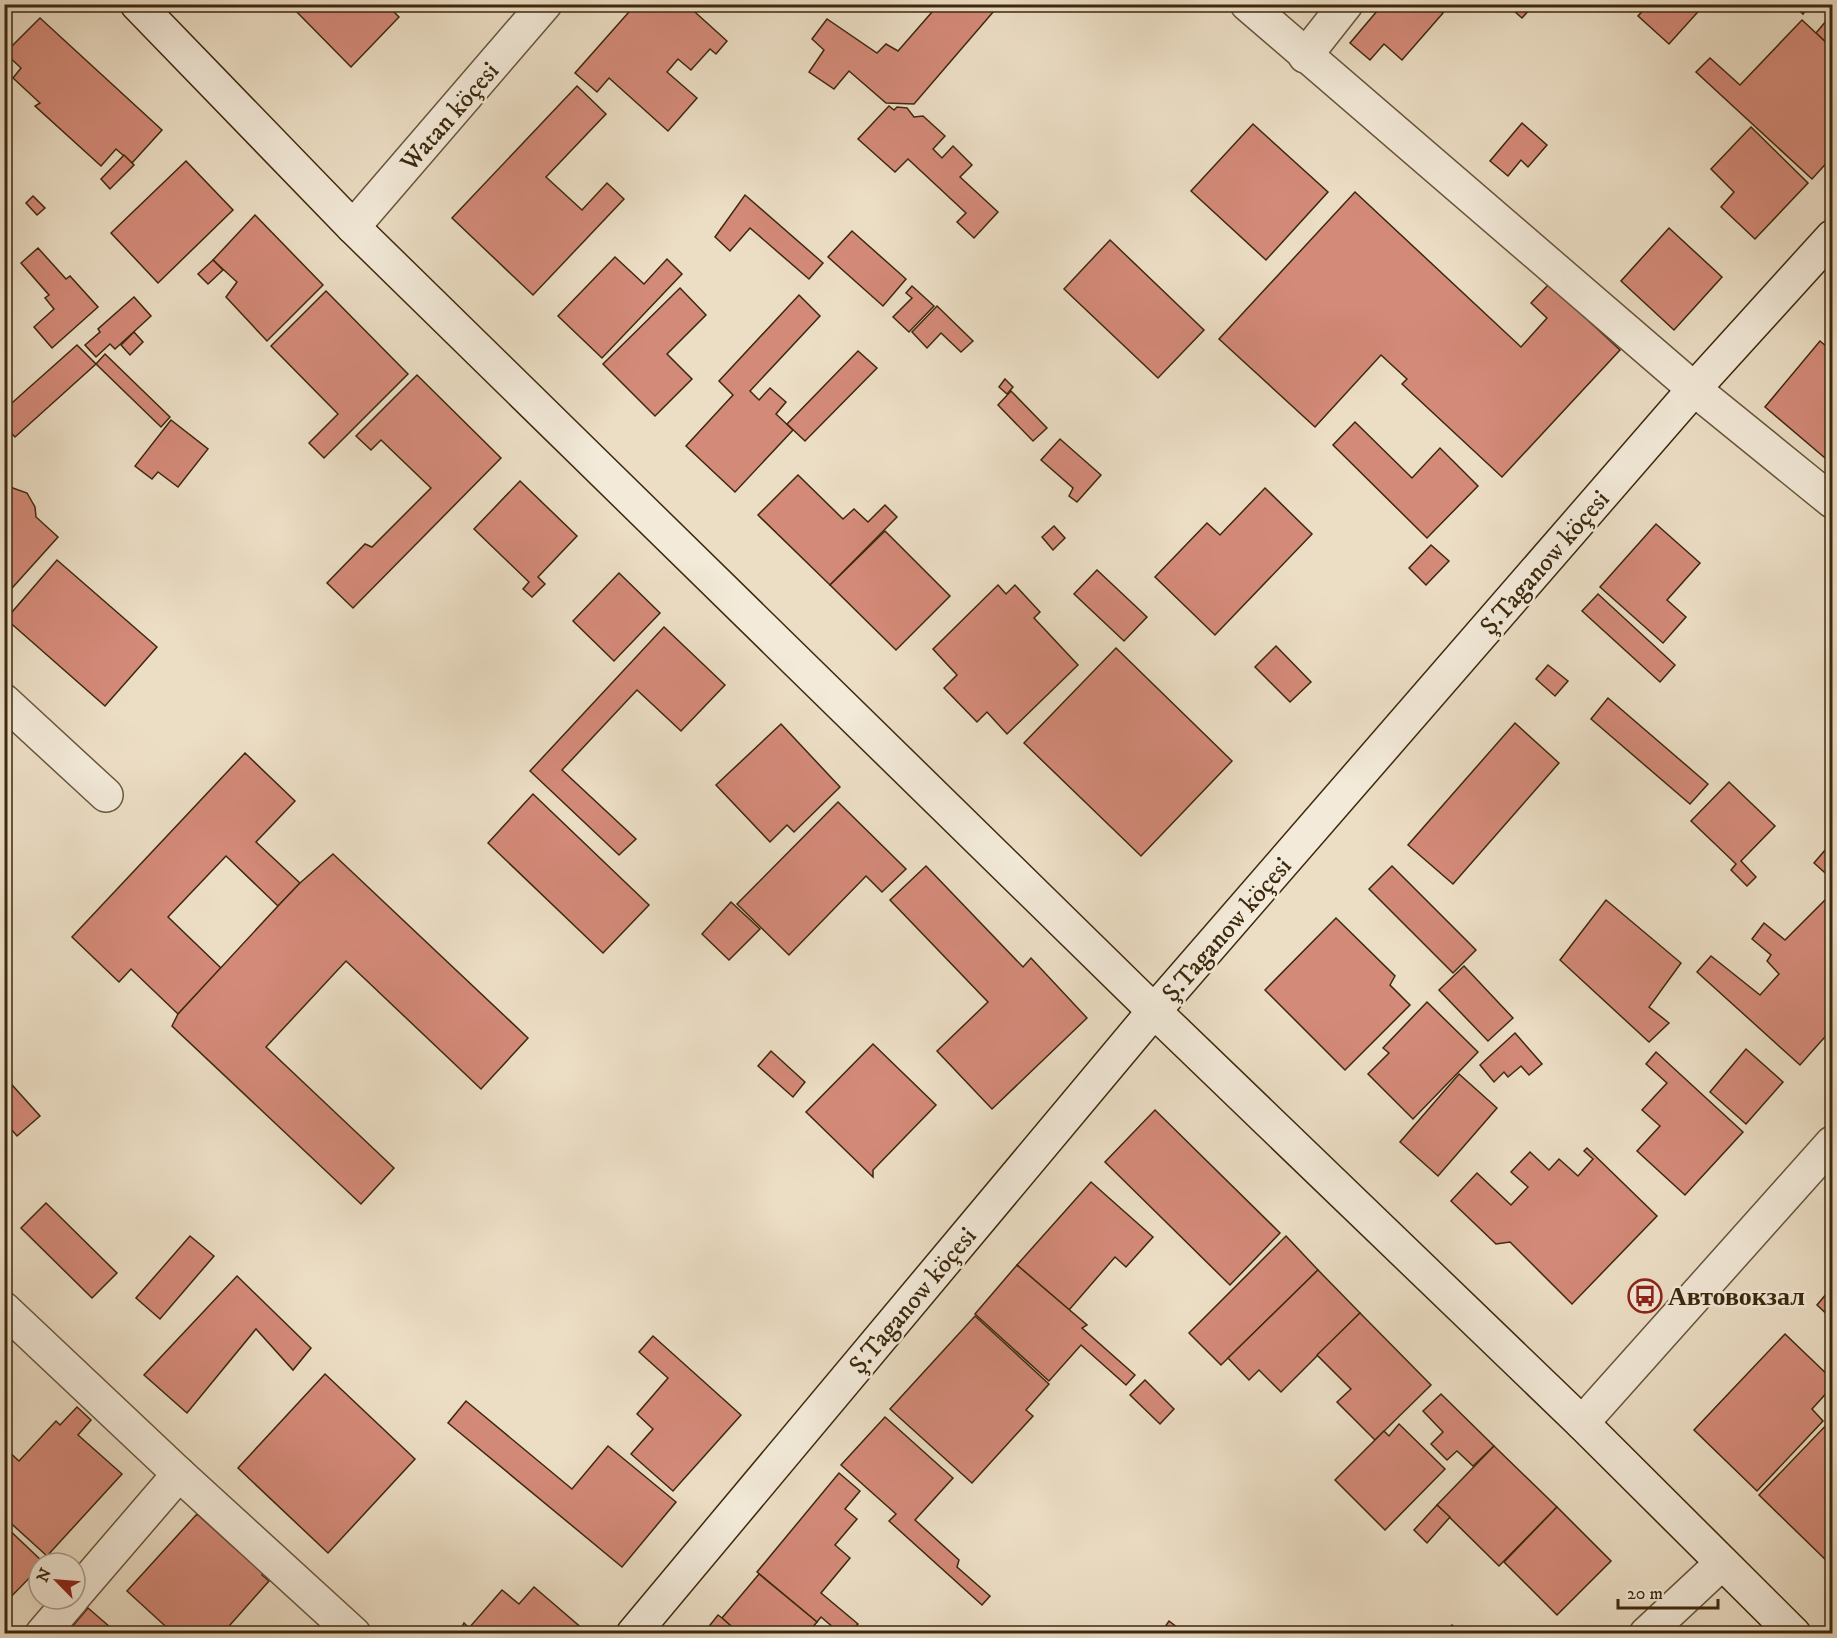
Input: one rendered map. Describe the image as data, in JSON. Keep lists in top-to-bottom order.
{
  "streets": {
    "street": ["Watan köçesi", "Ş.Taganow köçesi"]
  },
  "places": {
    "bus stop": ["Автовокзал"]
  },
  "scale_bar": "20 m",
  "north": "top left"
}
